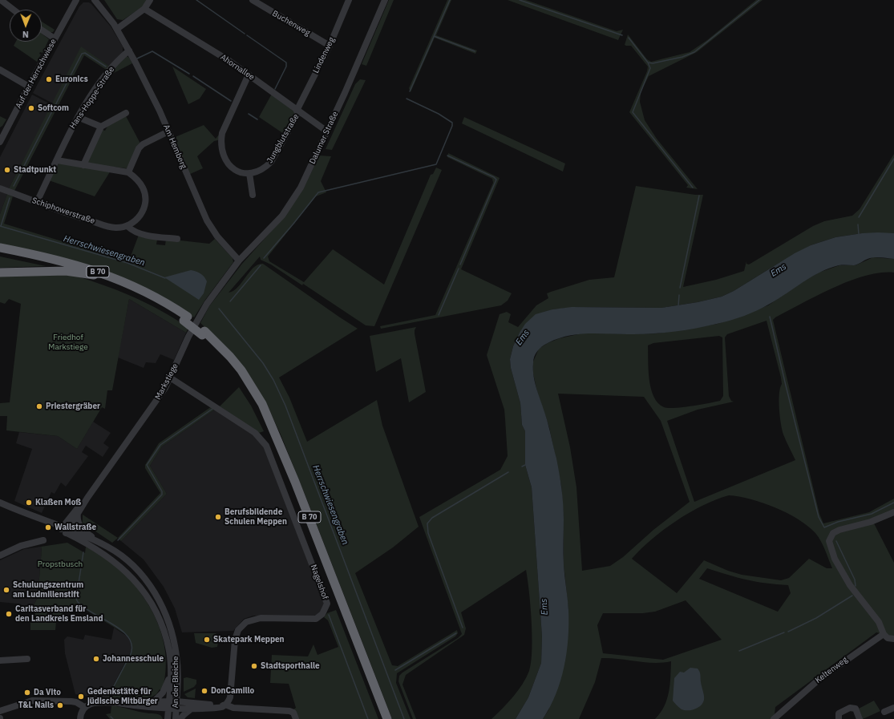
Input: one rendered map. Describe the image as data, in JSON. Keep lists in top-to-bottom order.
{
  "streets": {
    "highway": ["B 70"],
    "street": [
      "Buchenweg",
      "Lindenweg",
      "Ahornallee",
      "Auf der Herrschwiese",
      "Hans-Hoppe-Straße",
      "Dalumer Straße",
      "Jungblutstraße",
      "Am Hemberg",
      "Schiphowerstraße",
      "Markstiege",
      "Nagelshof",
      "Keltenweg",
      "An der Bleiche"
    ]
  },
  "crossings": [
    ["Buchenweg", "Lindenweg"],
    ["Lindenweg", "Ahornallee"],
    ["Lindenweg", "Jungblutstraße"],
    ["Ahornallee", "Dalumer Straße"],
    ["Ahornallee", "Jungblutstraße"],
    ["Hans-Hoppe-Straße", "Am Hemberg"],
    ["Hans-Hoppe-Straße", "Schiphowerstraße"],
    ["Dalumer Straße", "Am Hemberg"],
    ["Dalumer Straße", "Markstiege"],
    ["Am Hemberg", "Markstiege"],
    ["Markstiege", "Nagelshof"],
    ["Markstiege", "An der Bleiche"]
  ],
  "water": ["Herrschwiesengraben", "Ems"],
  "parks": ["Friedhof Markstiege", "Propstbusch"],
  "places": [
    "Euronics",
    "Softcom",
    "Stadtpunkt",
    "Priestergräber",
    "Klaßen Moß",
    "Berufsbildende Schulen Meppen",
    "Wallstraße",
    "Schulungszentrum am Ludmillenstift",
    "Caritasverband für den Landkreis Emsland",
    "Skatepark Meppen",
    "Johannesschule",
    "Stadtsporthalle",
    "DonCamillo",
    "Da Vito",
    "Gedenkstätte für jüdische Mitbürger",
    "T&L Nails"
  ],
  "north": "bottom"
}
